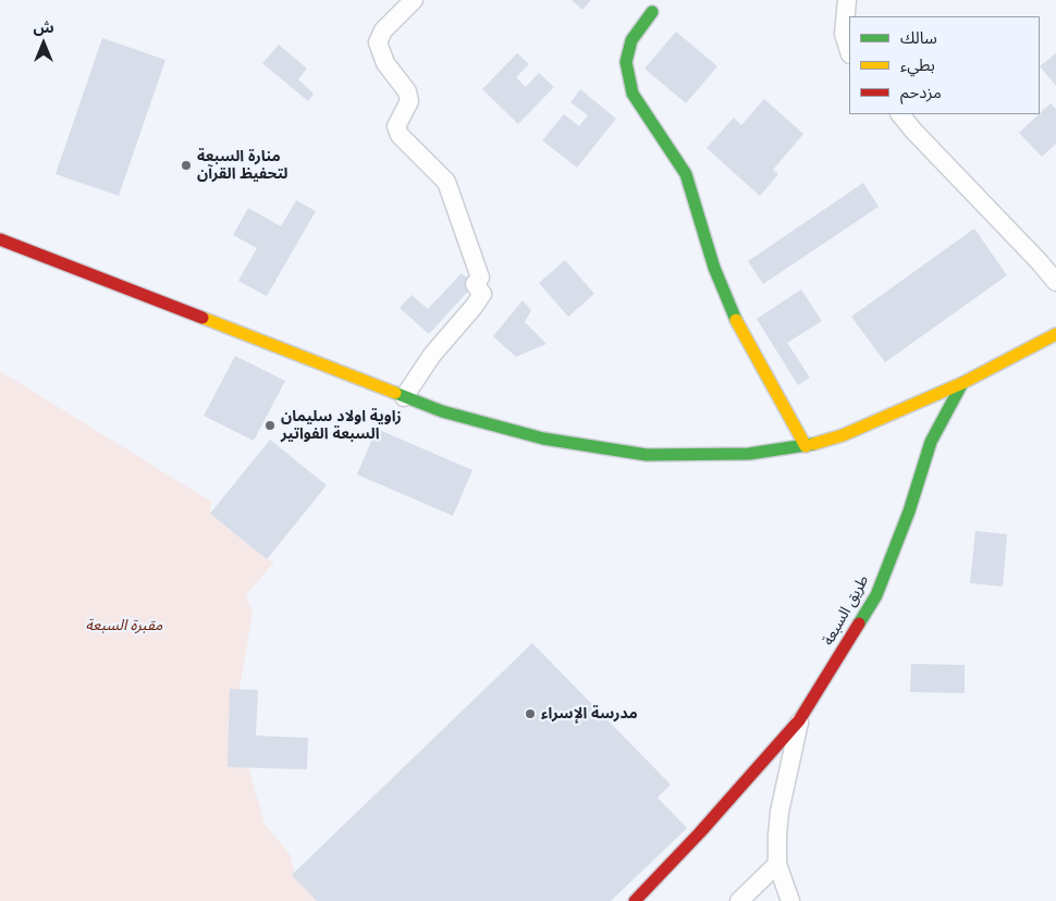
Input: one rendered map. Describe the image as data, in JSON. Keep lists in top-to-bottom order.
{
  "streets": {
    "street": ["طريق السبعة"]
  },
  "parks": ["مقبرة السبعة"],
  "places": ["منارة السبعة لتحفيظ القرآن", "زاوية اولاد سليمان السبعة الفواتير", "مدرسة الإسراء"],
  "legend": ["سالك", "بطيء", "مزدحم"],
  "north": "top"
}
